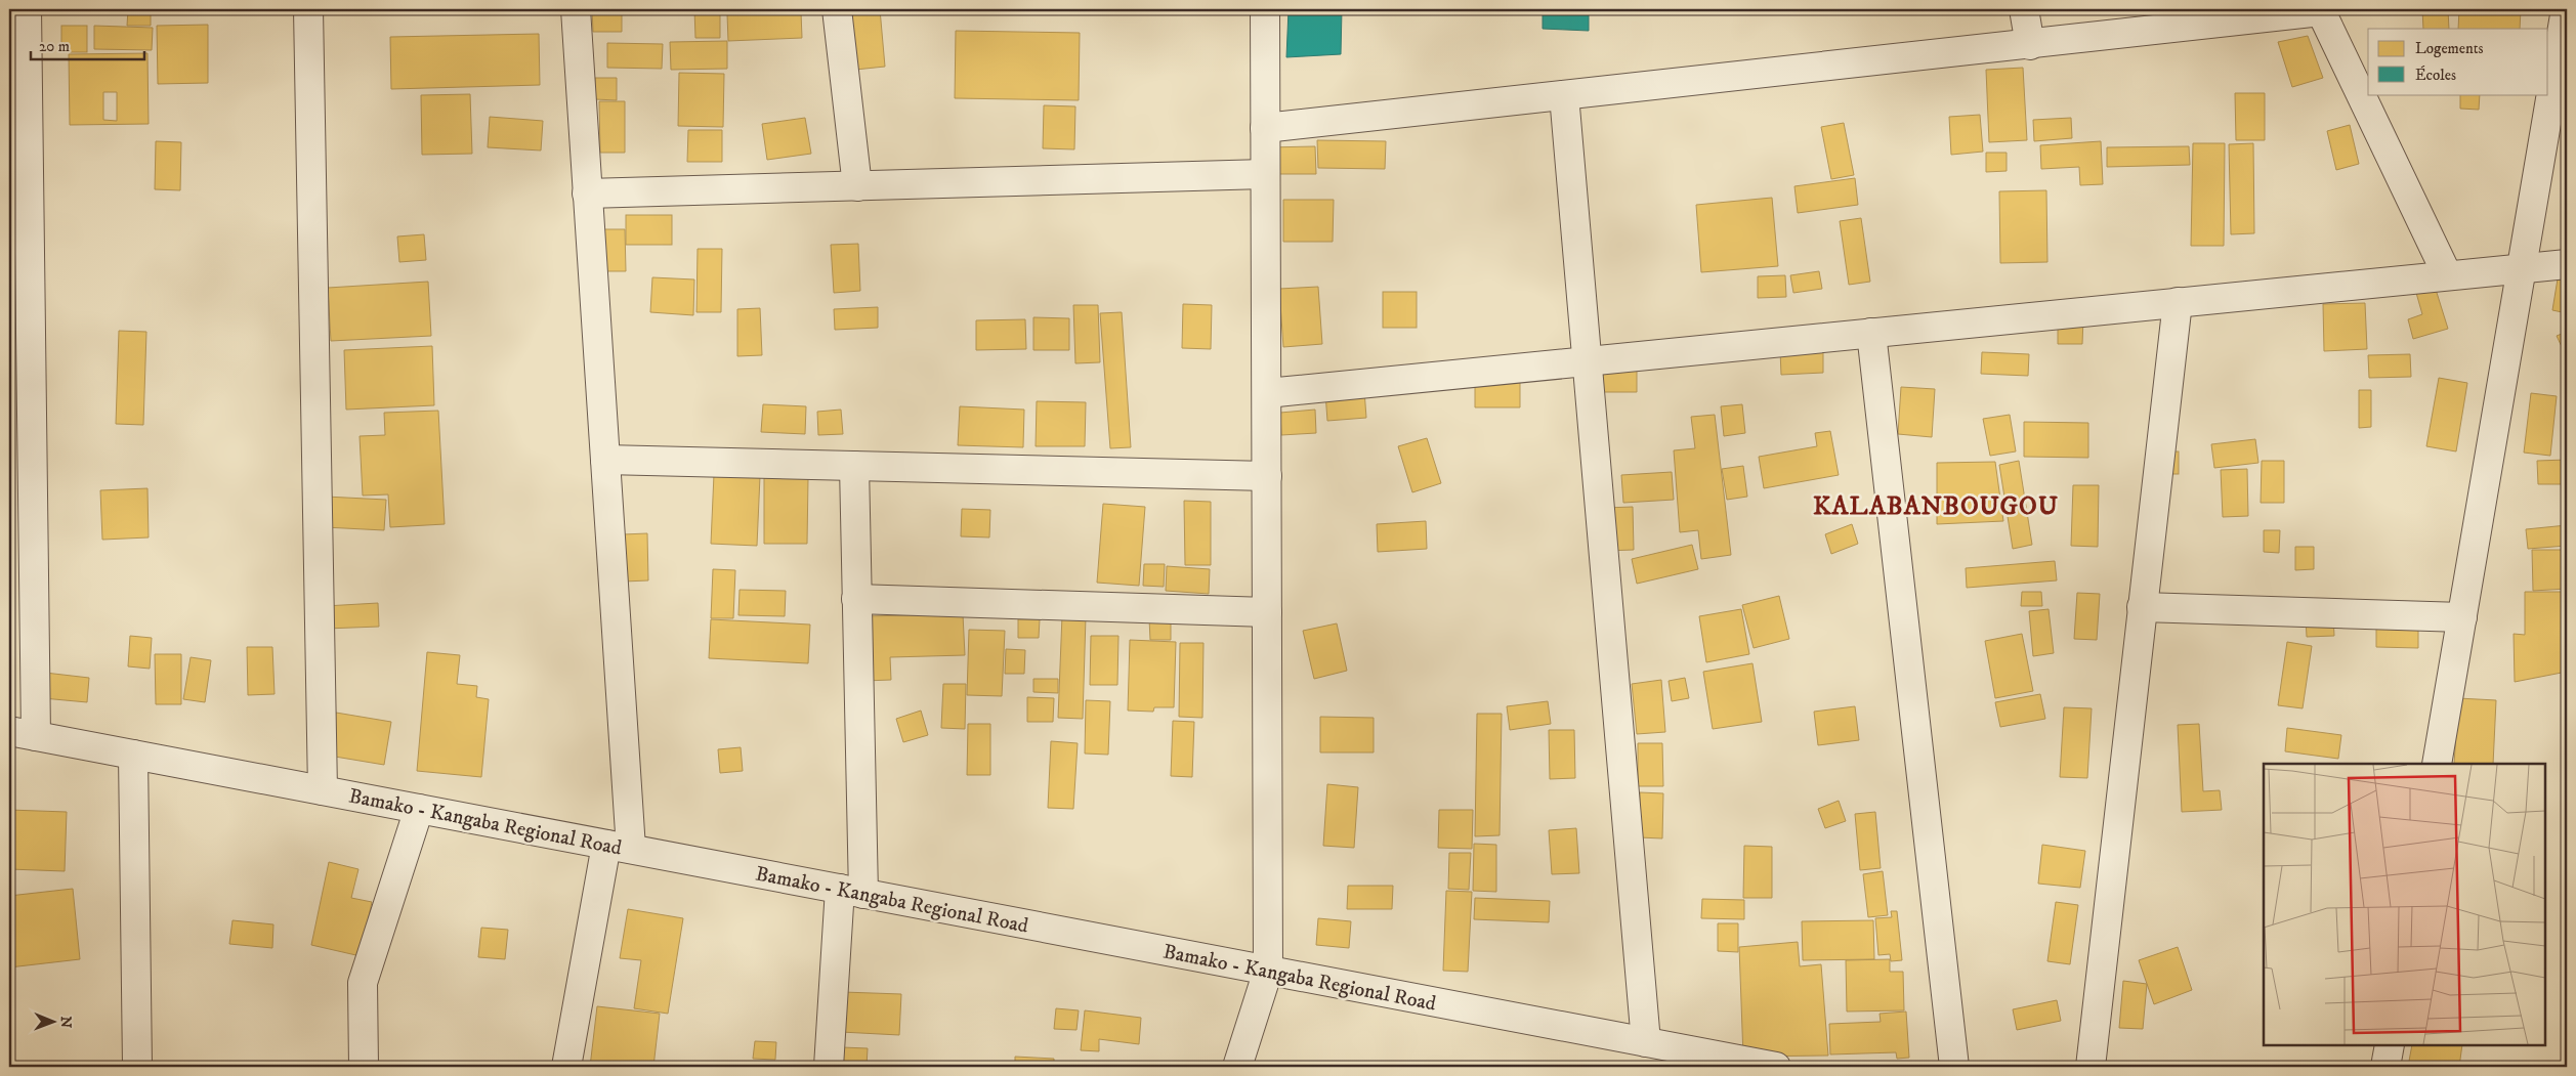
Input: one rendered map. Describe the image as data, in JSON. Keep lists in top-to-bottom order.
{
  "streets": {
    "street": ["Bamako - Kangaba Regional Road"]
  },
  "districts": ["KALABANBOUGOU"],
  "legend": ["Logements", "Écoles"],
  "scale_bar": "20 m",
  "north": "right"
}
